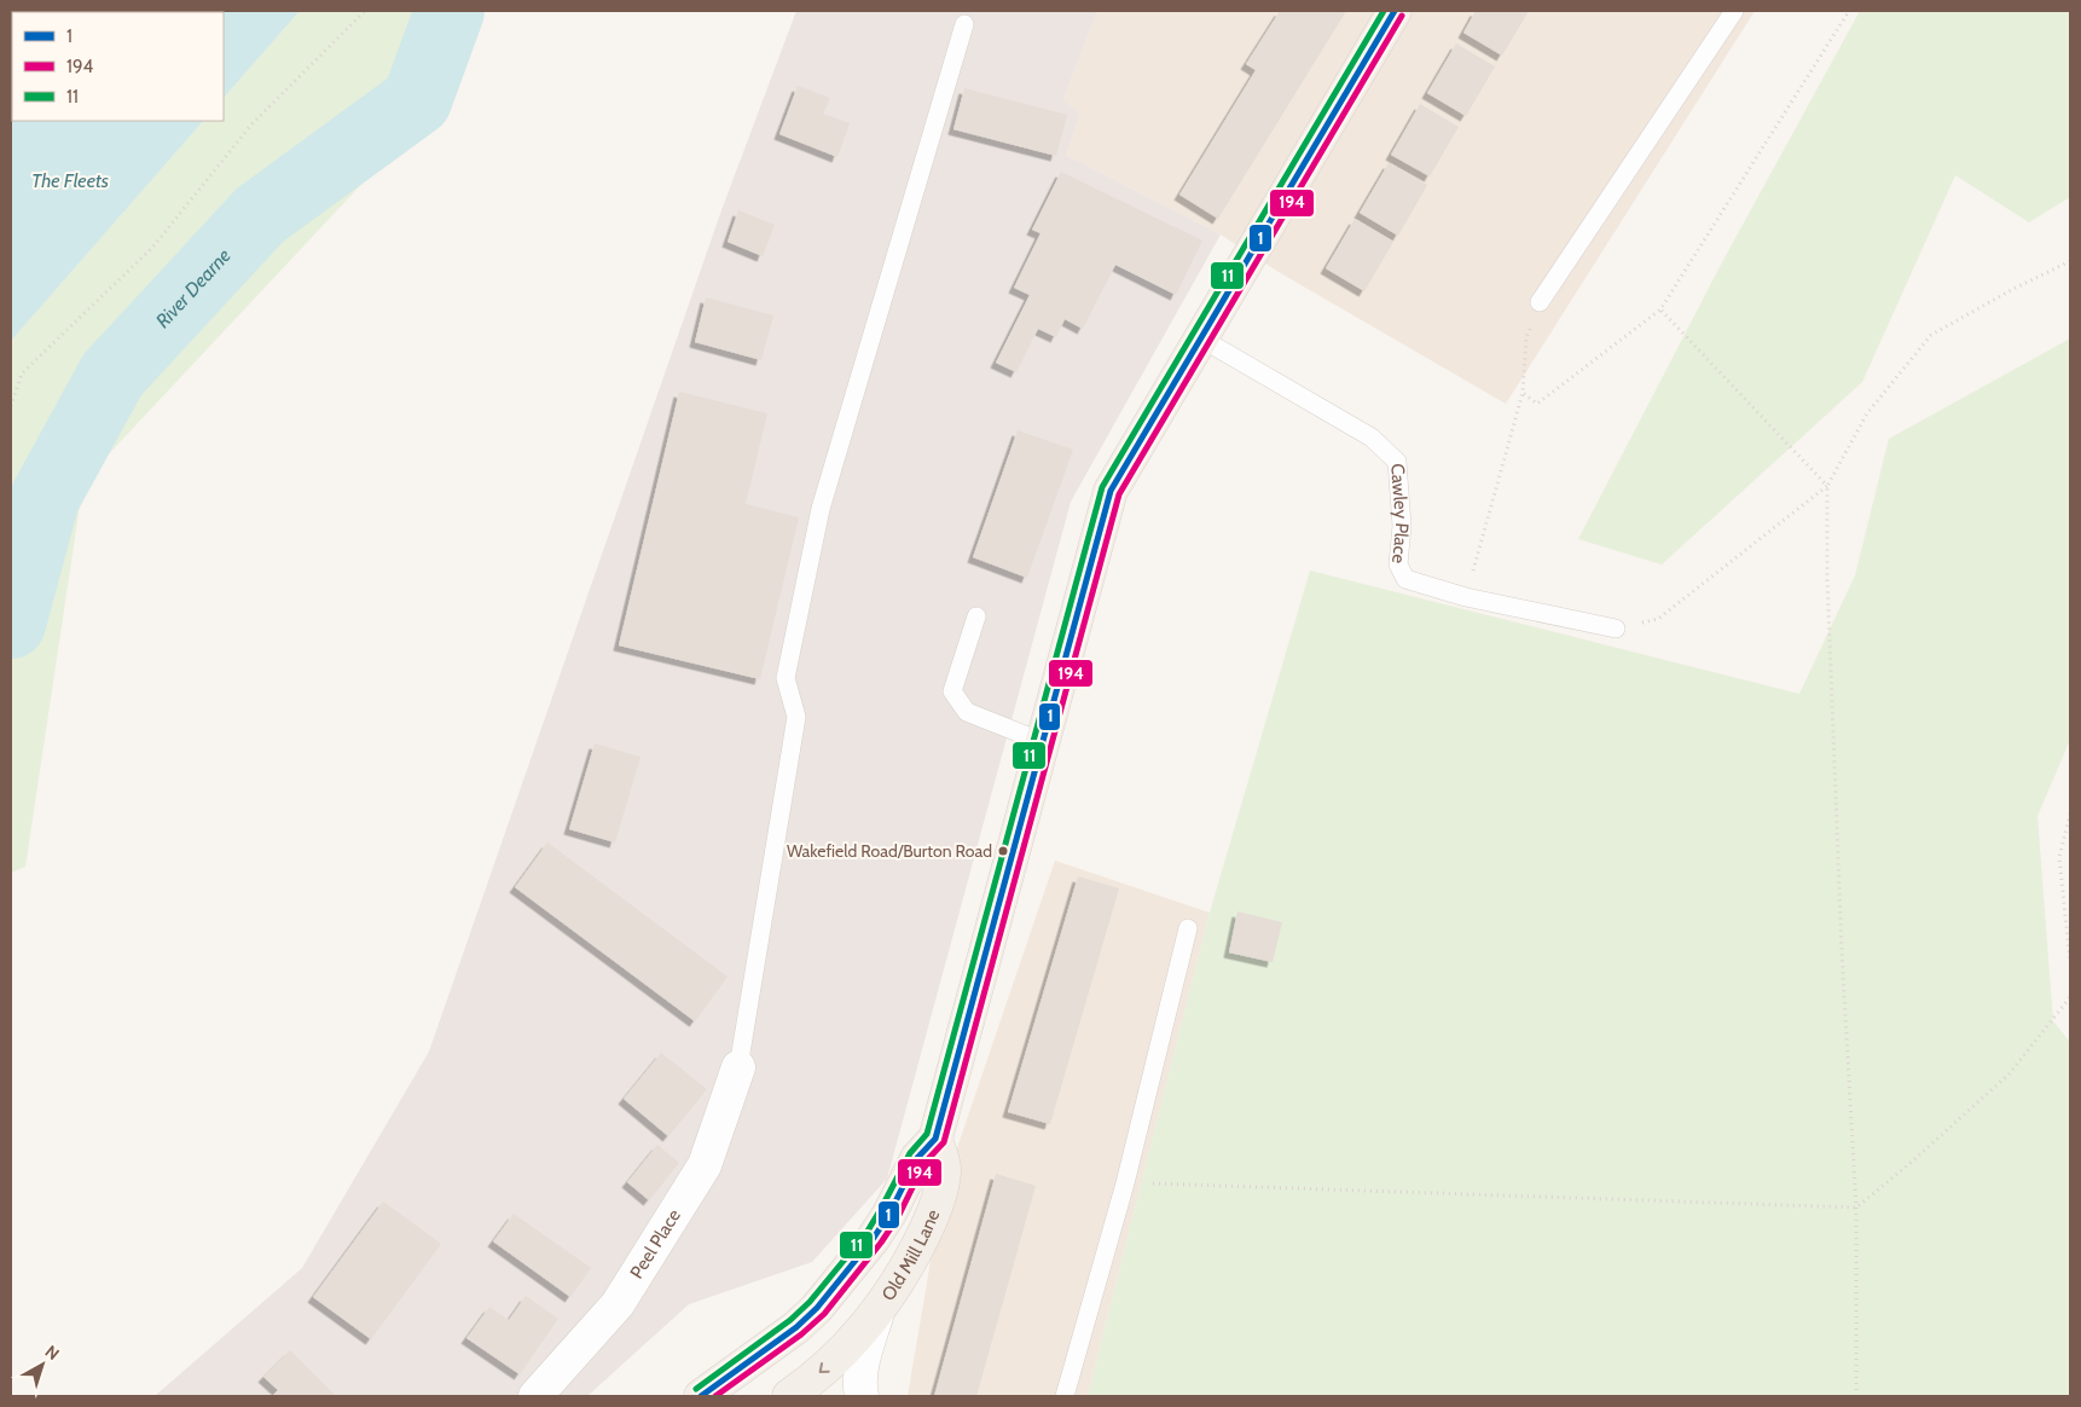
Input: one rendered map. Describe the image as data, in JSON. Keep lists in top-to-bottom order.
{
  "streets": {
    "main road": ["Old Mill Lane"],
    "street": ["Peel Place"],
    "lane": ["Cawley Place"]
  },
  "water": ["The Fleets", "River Dearne"],
  "places": ["Wakefield Road/Burton Road"],
  "lines": ["transit line 1", "transit line 11", "transit line 194"],
  "legend": ["1", "194", "11"],
  "north": "top right"
}
